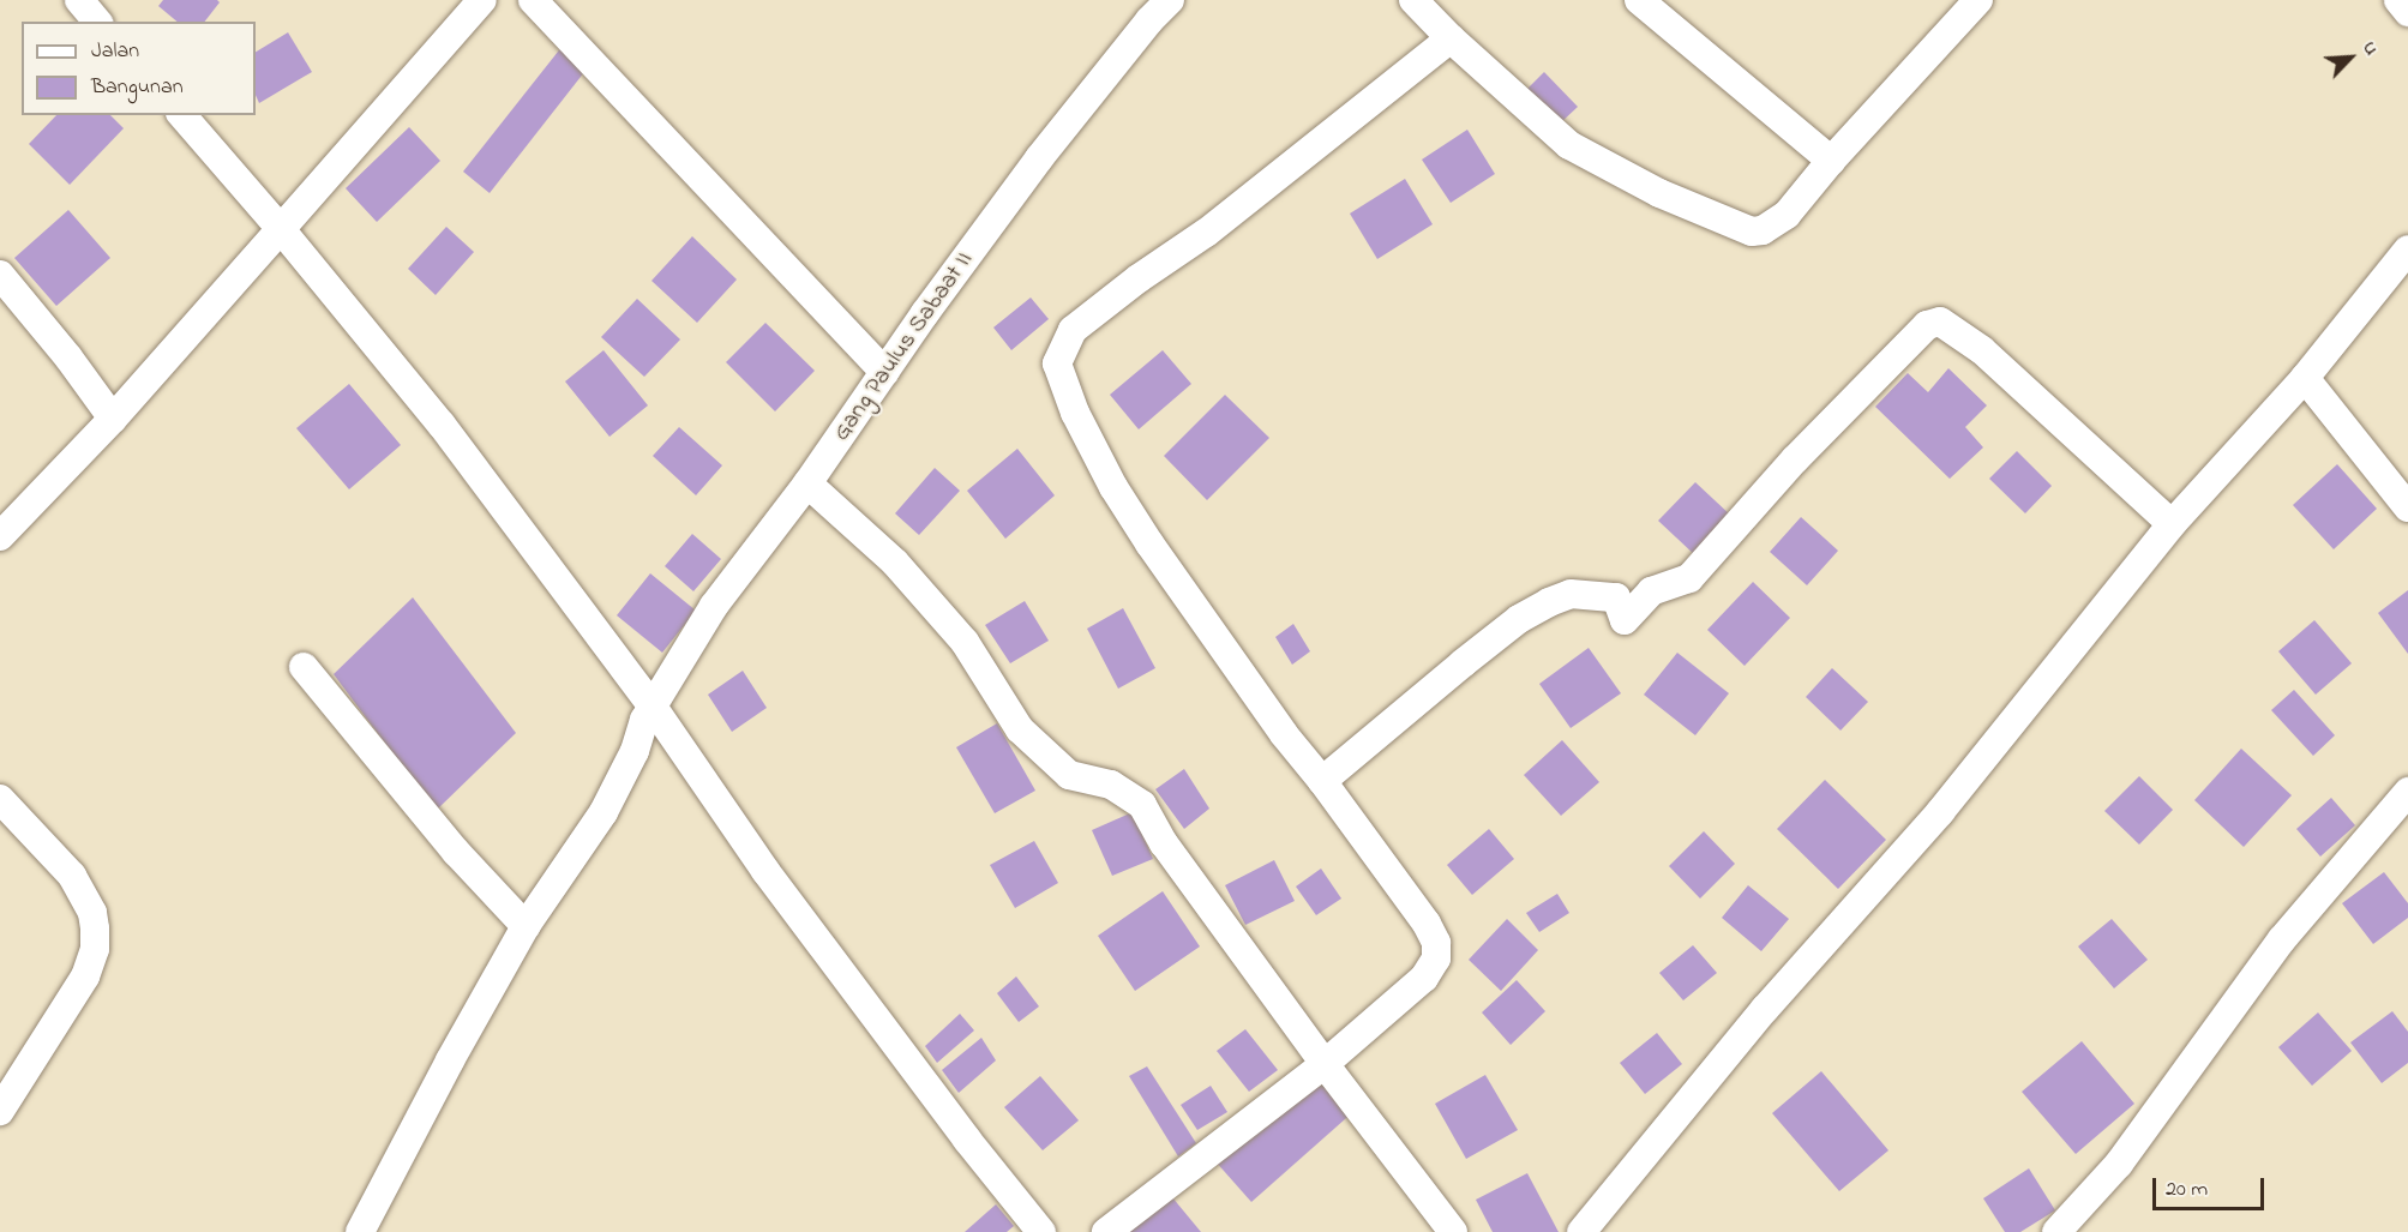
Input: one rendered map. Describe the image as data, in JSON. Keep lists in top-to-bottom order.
{
  "streets": {
    "street": ["Gang Paulus Sabaat II"]
  },
  "legend": ["Jalan", "Bangunan"],
  "scale_bar": "20 m",
  "north": "top right"
}
